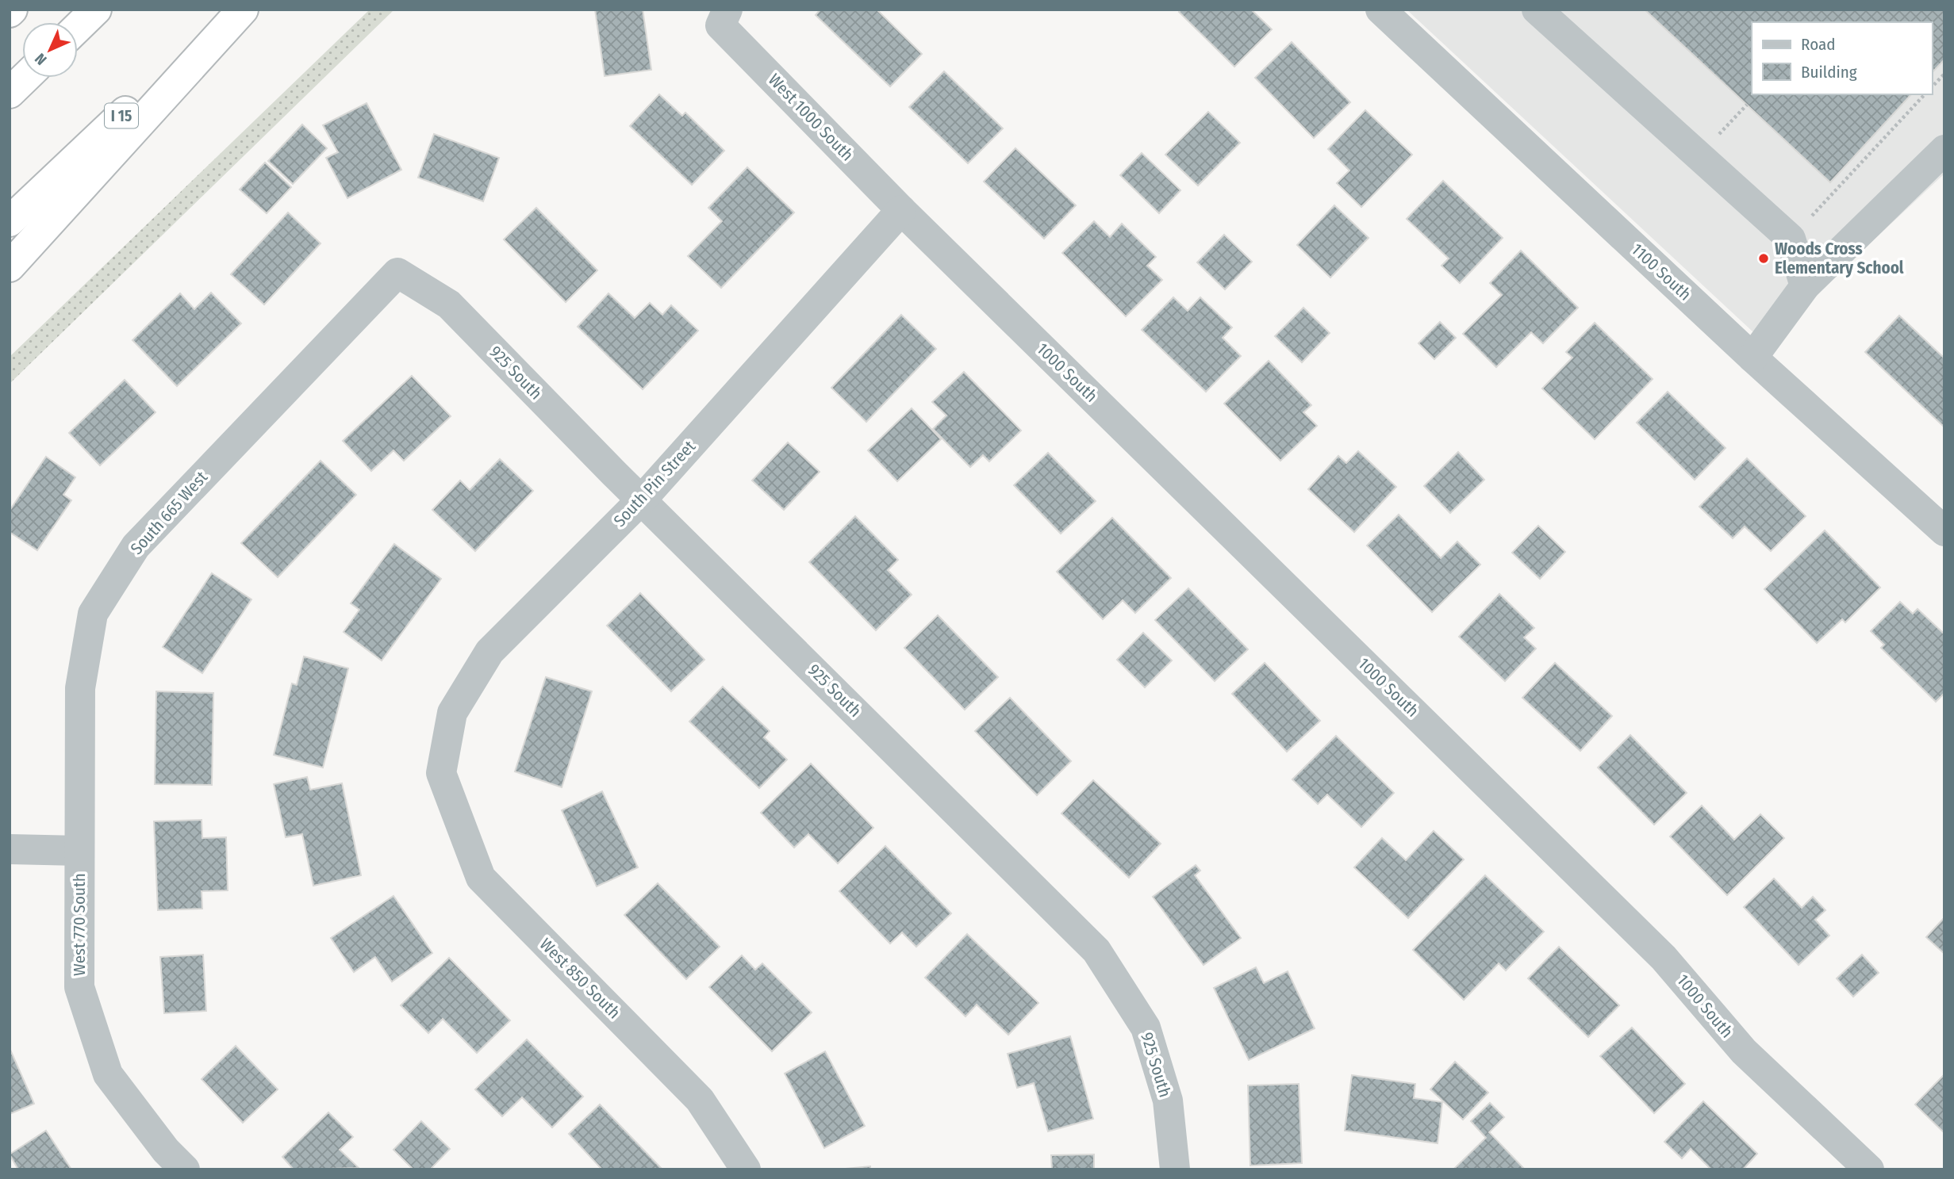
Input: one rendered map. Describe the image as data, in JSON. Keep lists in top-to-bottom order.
{
  "streets": {
    "highway": ["I 15"],
    "street": [
      "West 1000 South",
      "1100 South",
      "925 South",
      "1000 South",
      "South Pin Street",
      "South 665 West",
      "West 770 South",
      "West 850 South"
    ]
  },
  "crossings": [
    ["West 1000 South", "1000 South"],
    ["West 1000 South", "South Pin Street"],
    ["925 South", "South Pin Street"],
    ["925 South", "South 665 West"],
    ["1000 South", "South Pin Street"],
    ["South Pin Street", "West 850 South"],
    ["South 665 West", "West 770 South"]
  ],
  "places": ["Woods Cross Elementary School"],
  "legend": ["Road", "Building"],
  "north": "bottom left"
}
